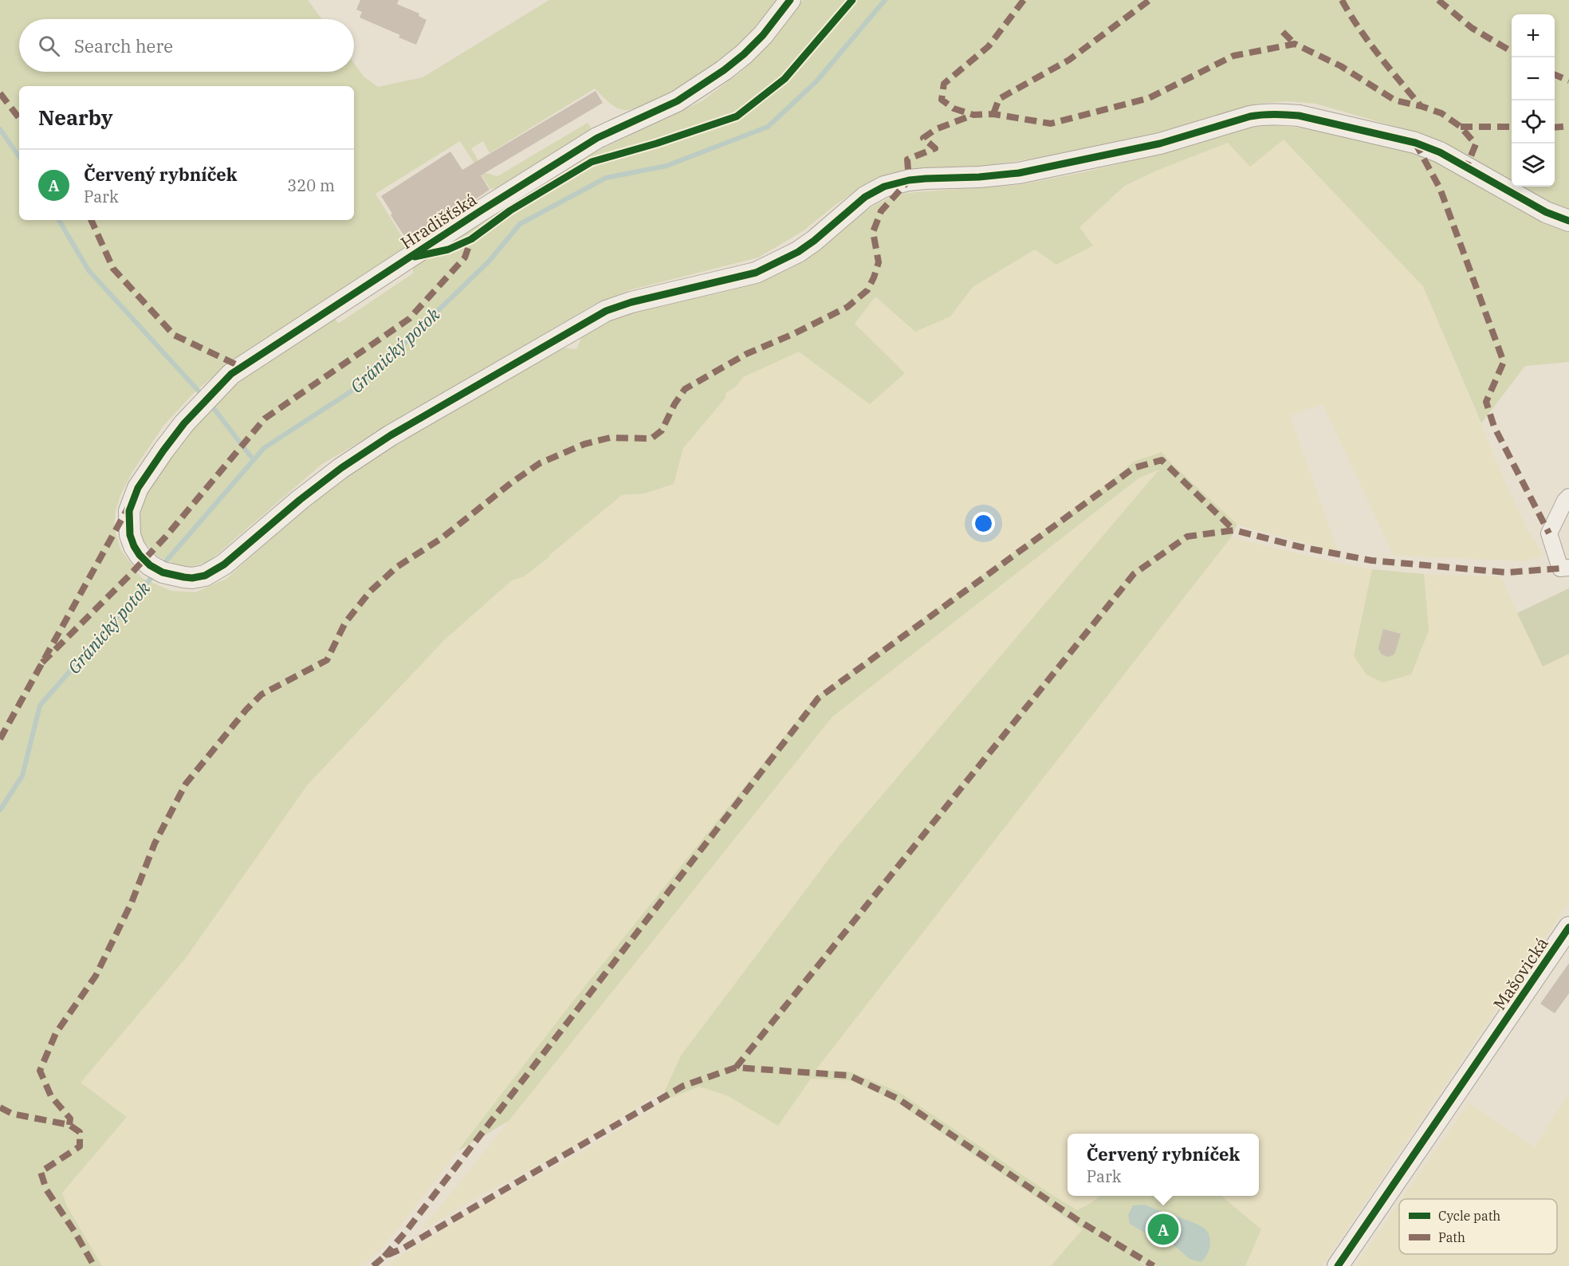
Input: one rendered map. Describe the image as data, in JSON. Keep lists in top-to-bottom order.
{
  "streets": {
    "street": ["Hradišťská", "Mašovická"]
  },
  "water": ["Gránický potok"],
  "legend": ["Cycle path", "Path"],
  "page": {
    "map_buttons": ["+", "−"],
    "search": "Search here",
    "heading": "Nearby",
    "list": [
      {
        "mark": "A",
        "name": "Červený rybníček",
        "note": "Park",
        "value": "320 m"
      }
    ],
    "popup": ["Červený rybníček", "Park"],
    "pins": "A"
  }
}
